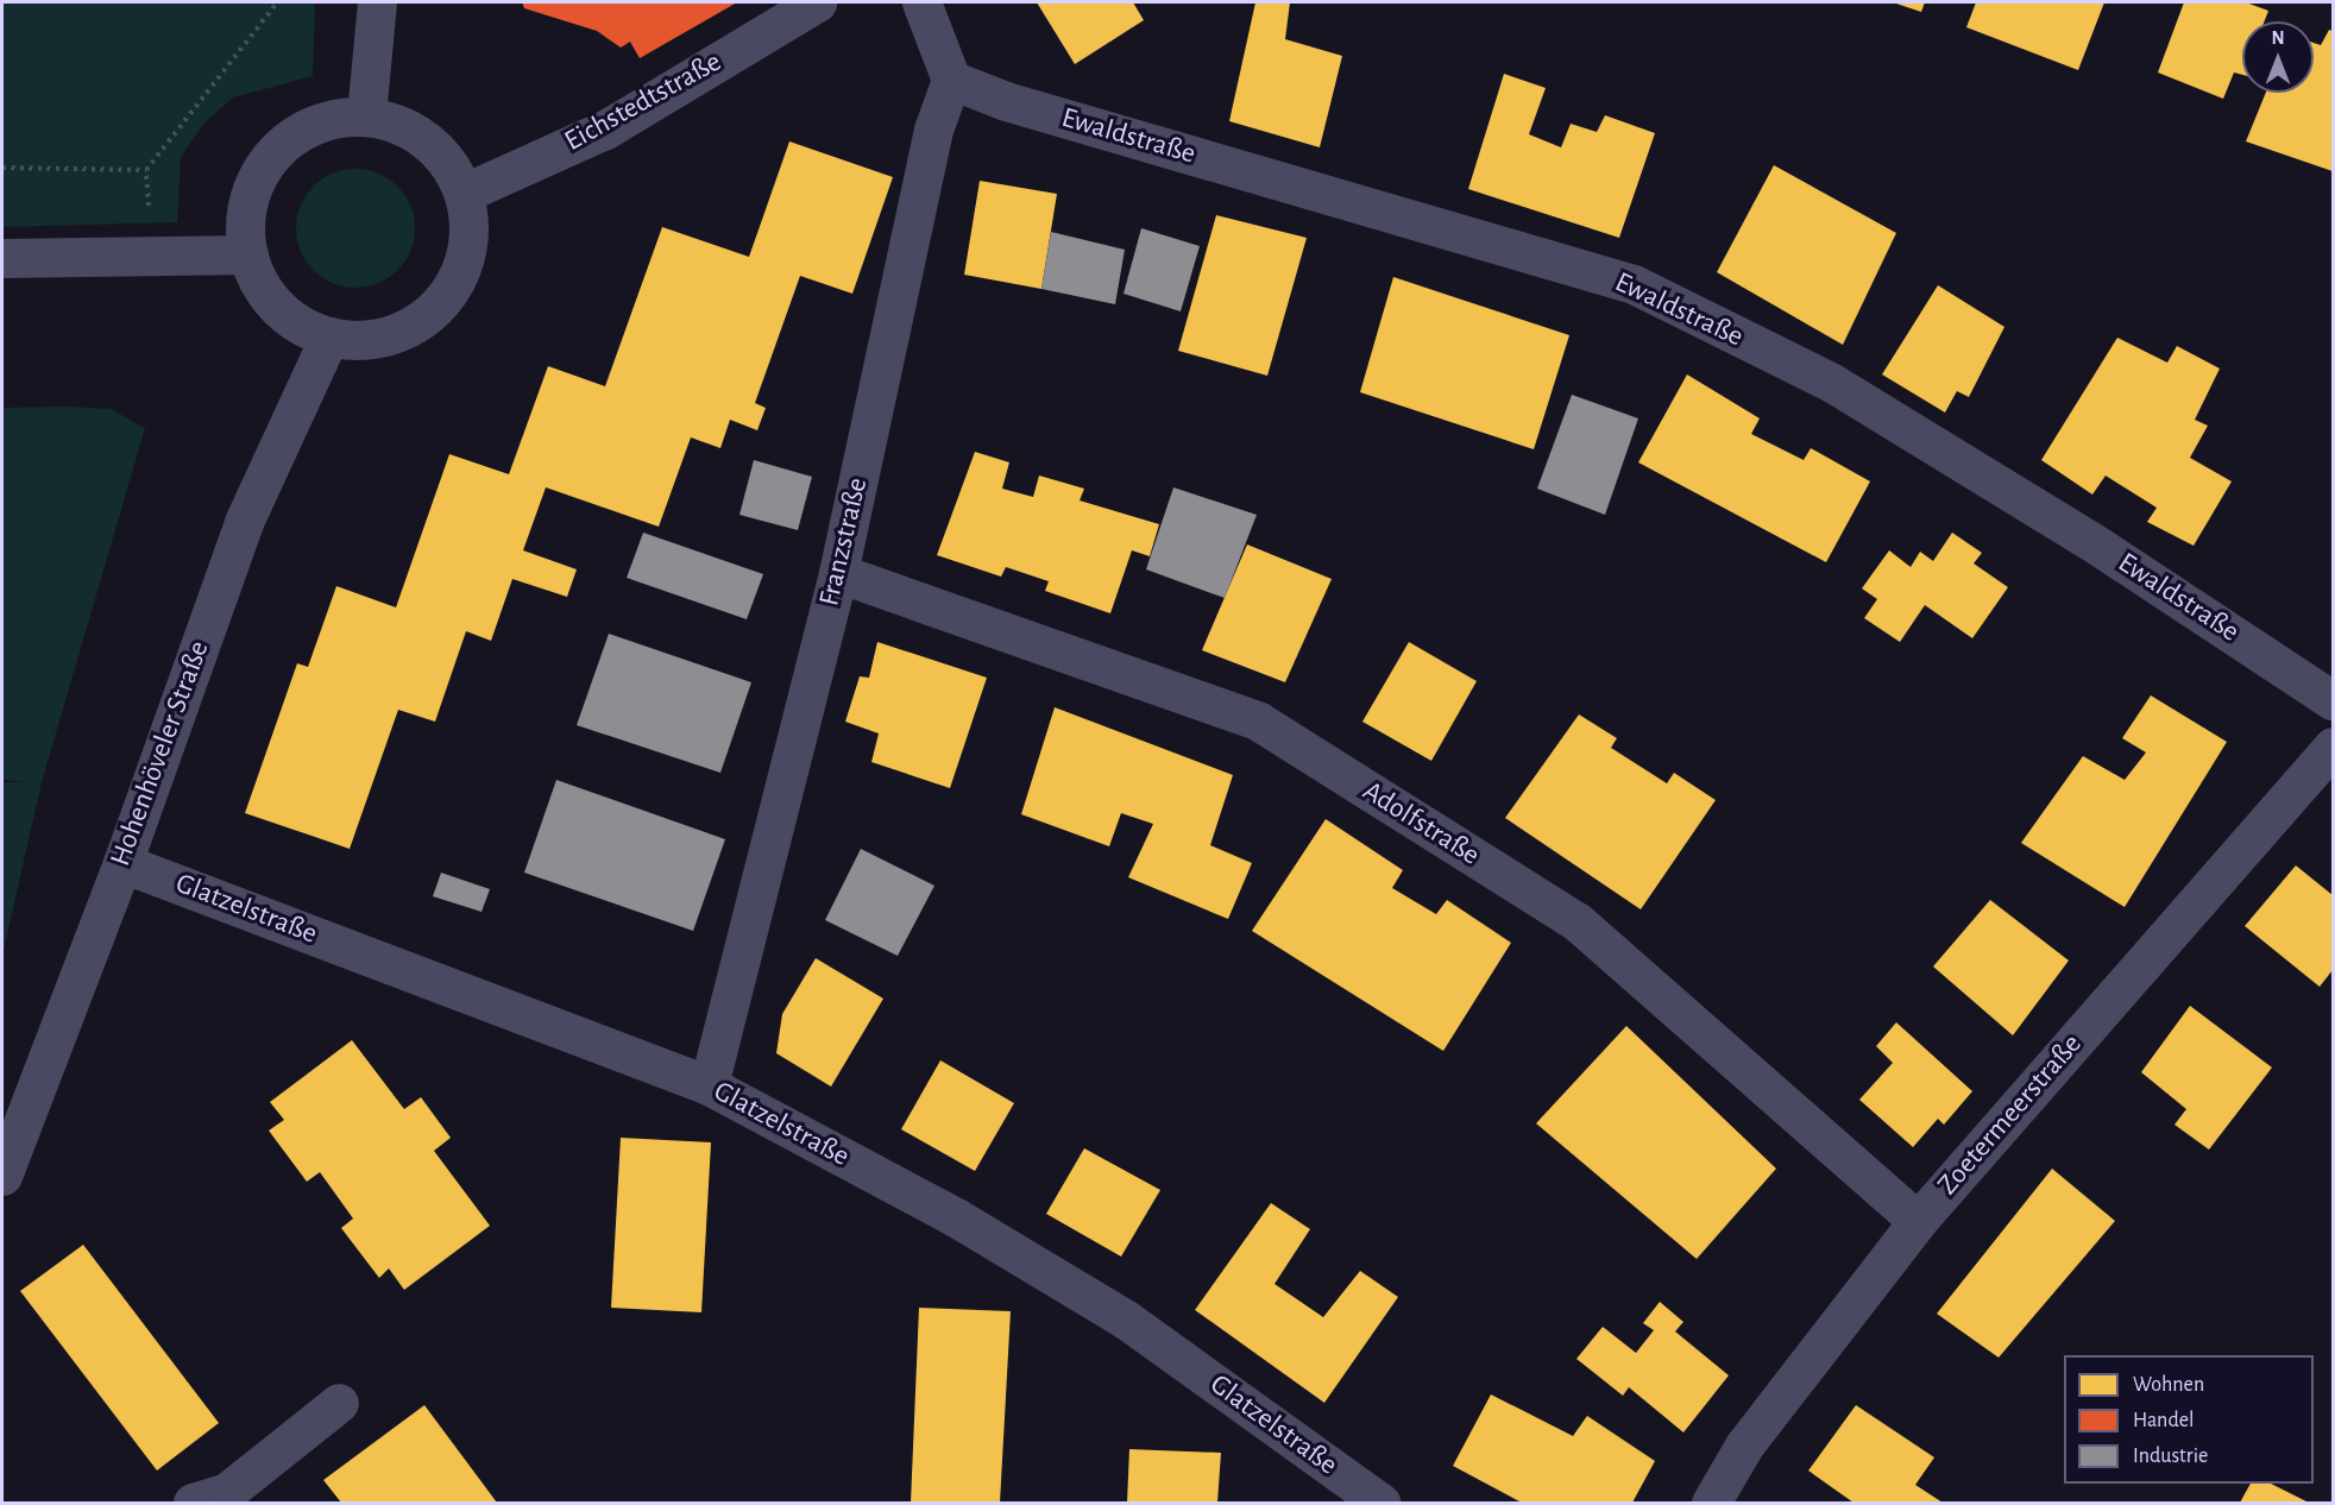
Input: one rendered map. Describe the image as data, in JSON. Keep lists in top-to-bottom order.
{
  "streets": {
    "street": [
      "Eichstedtstraße",
      "Ewaldstraße",
      "Franzstraße",
      "Hohenhöveler Straße",
      "Adolfstraße",
      "Glatzelstraße",
      "Zoetermeerstraße"
    ]
  },
  "crossings": [
    ["Eichstedtstraße", "Hohenhöveler Straße"],
    ["Ewaldstraße", "Franzstraße"],
    ["Franzstraße", "Adolfstraße"],
    ["Franzstraße", "Glatzelstraße"],
    ["Hohenhöveler Straße", "Glatzelstraße"],
    ["Adolfstraße", "Zoetermeerstraße"]
  ],
  "legend": ["Wohnen", "Handel", "Industrie"],
  "north": "top"
}
